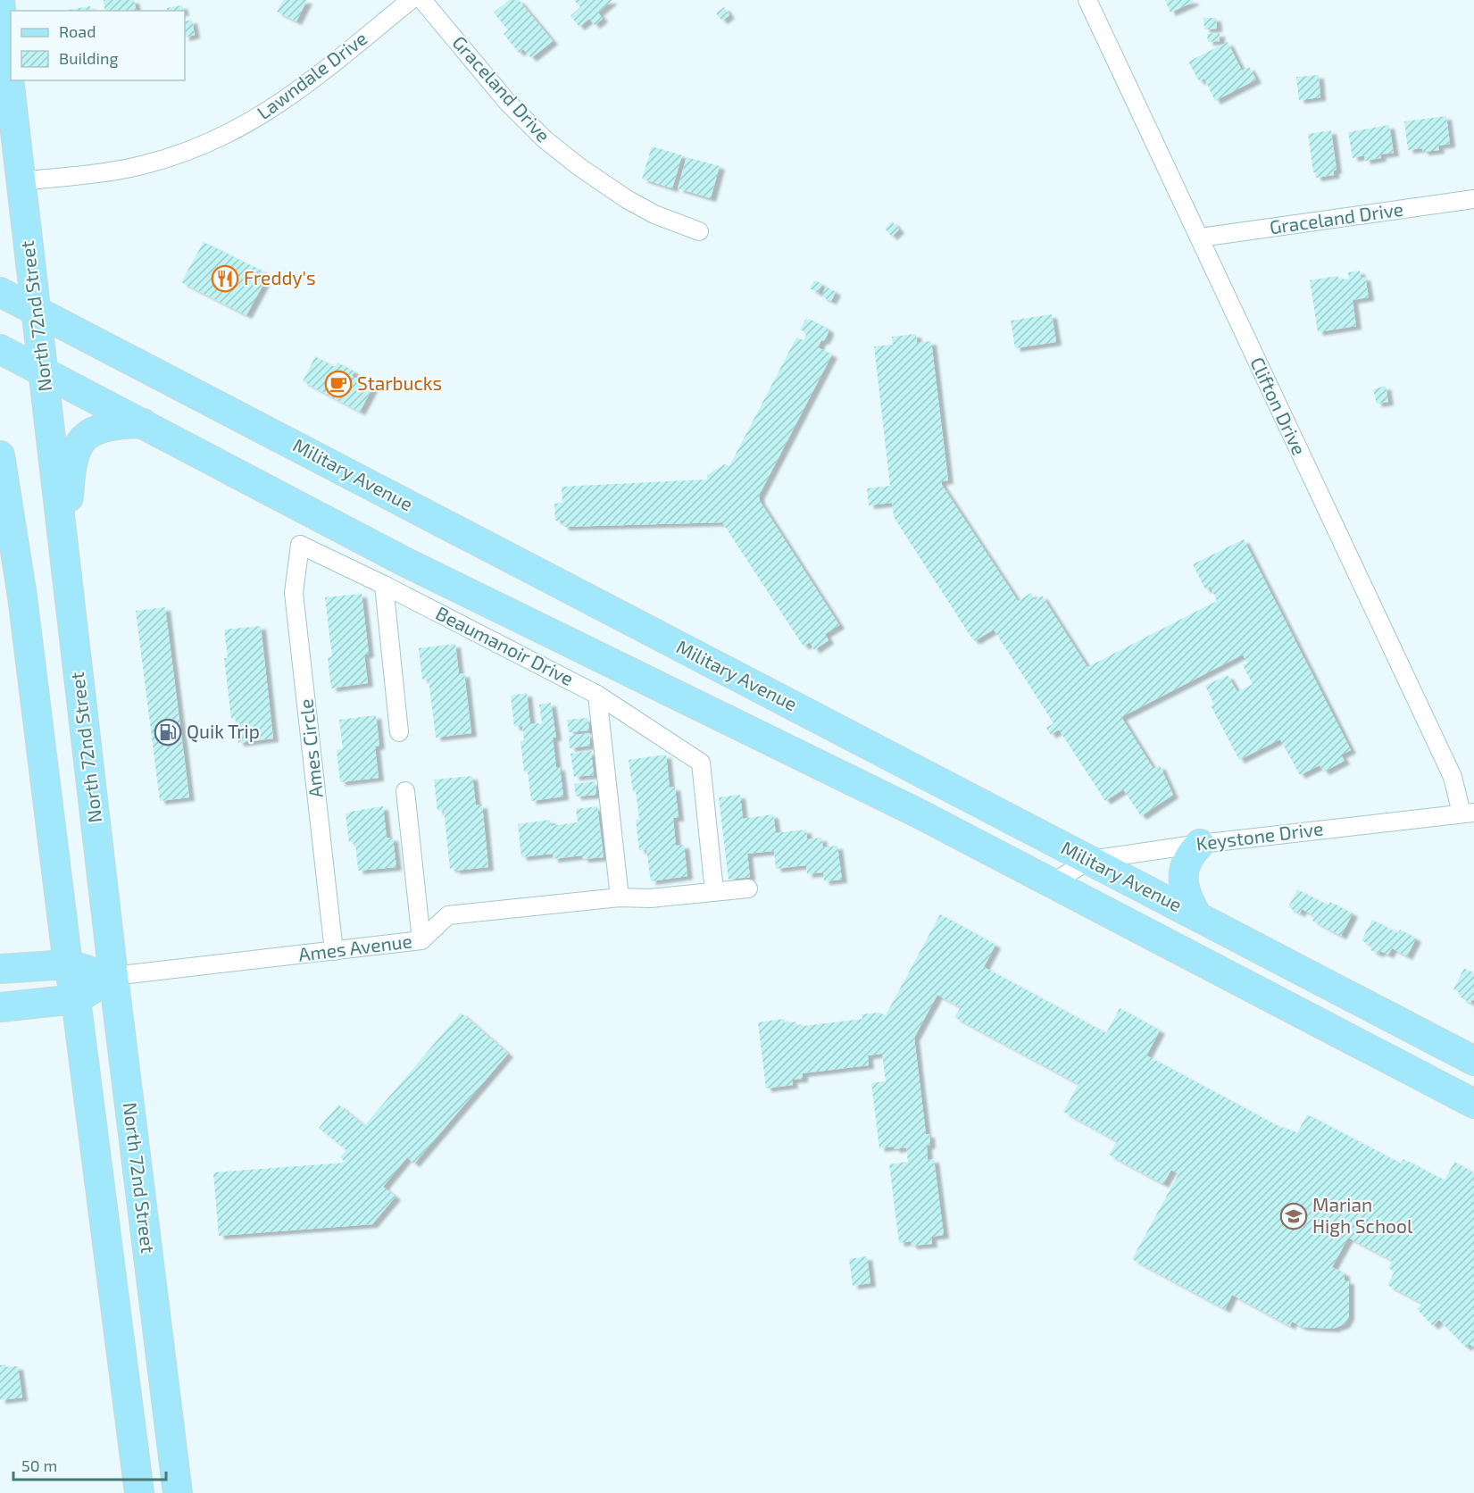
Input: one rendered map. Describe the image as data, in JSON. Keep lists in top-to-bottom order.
{
  "streets": {
    "main road": ["North 72nd Street", "Military Avenue", "Ames Avenue"],
    "street": [
      "Lawndale Drive",
      "Graceland Drive",
      "Clifton Drive",
      "Beaumanoir Drive",
      "Ames Circle",
      "Keystone Drive"
    ]
  },
  "crossings": [
    ["Lawndale Drive", "North 72nd Street"],
    ["Graceland Drive", "Clifton Drive"],
    ["North 72nd Street", "Military Avenue"],
    ["North 72nd Street", "Ames Avenue"],
    ["Clifton Drive", "Keystone Drive"],
    ["Military Avenue", "Keystone Drive"],
    ["Beaumanoir Drive", "Ames Circle"],
    ["Beaumanoir Drive", "Ames Avenue"],
    ["Ames Circle", "Ames Avenue"]
  ],
  "places": {
    "restaurant": ["Freddy's"],
    "cafe": ["Starbucks"],
    "fuel station": ["Quik Trip"],
    "school or university": ["Marian High School"]
  },
  "legend": ["Road", "Building"],
  "scale_bar": "50 m"
}
